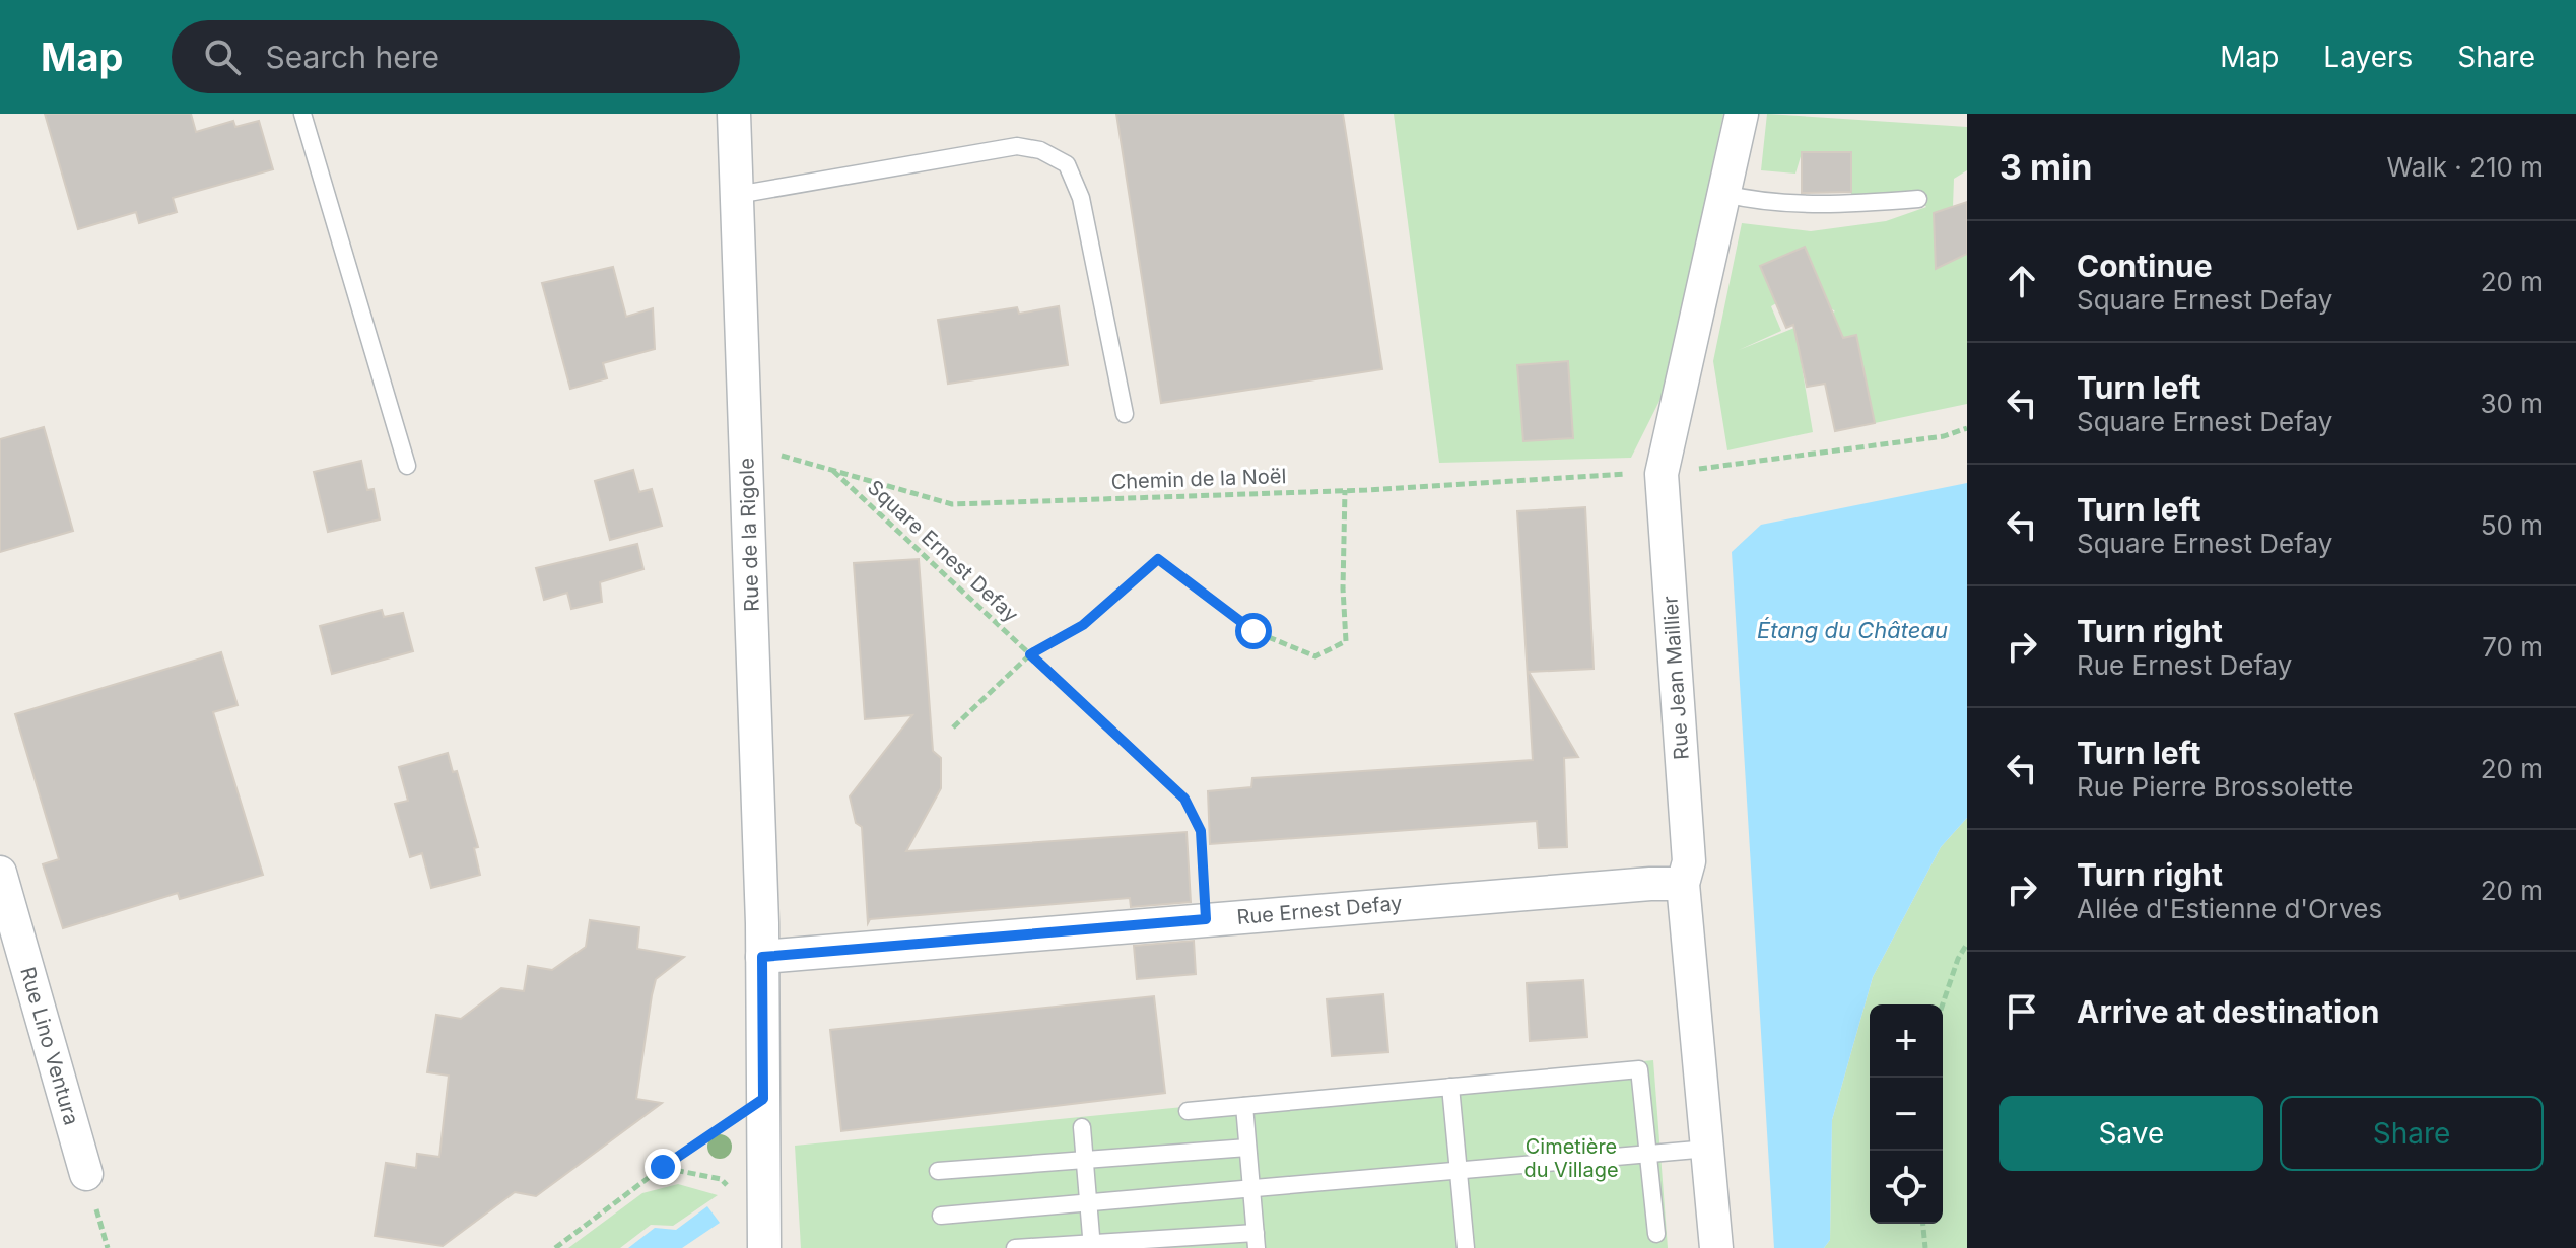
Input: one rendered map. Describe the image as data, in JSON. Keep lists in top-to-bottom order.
{
  "streets": {
    "street": [
      "Rue de la Rigole",
      "Rue Jean Maillier",
      "Rue Ernest Defay",
      "Rue Lino Ventura"
    ],
    "path": ["Chemin de la Noël", "Square Ernest Defay"]
  },
  "crossings": [
    ["Chemin de la Noël", "Rue de la Rigole"],
    ["Chemin de la Noël", "Square Ernest Defay"],
    ["Chemin de la Noël", "Rue Jean Maillier"],
    ["Rue de la Rigole", "Rue Ernest Defay"],
    ["Square Ernest Defay", "Rue Ernest Defay"],
    ["Rue Jean Maillier", "Rue Ernest Defay"]
  ],
  "water": ["Étang du Château"],
  "parks": ["Cimetière du Village"],
  "page": {
    "header": "Map",
    "search": "Search here",
    "nav": ["Map", "Layers", "Share"],
    "heading": ["3 min", "Walk · 210 m"],
    "list": [
      ["Continue", "Square Ernest Defay", "20 m"],
      ["Turn left", "Square Ernest Defay", "30 m"],
      ["Turn left", "Square Ernest Defay", "50 m"],
      ["Turn right", "Rue Ernest Defay", "70 m"],
      ["Turn left", "Rue Pierre Brossolette", "20 m"],
      ["Turn right", "Allée d'Estienne d'Orves", "20 m"],
      "Arrive at destination"
    ],
    "map_buttons": ["+", "−"],
    "buttons": ["Save", "Share"]
  }
}
